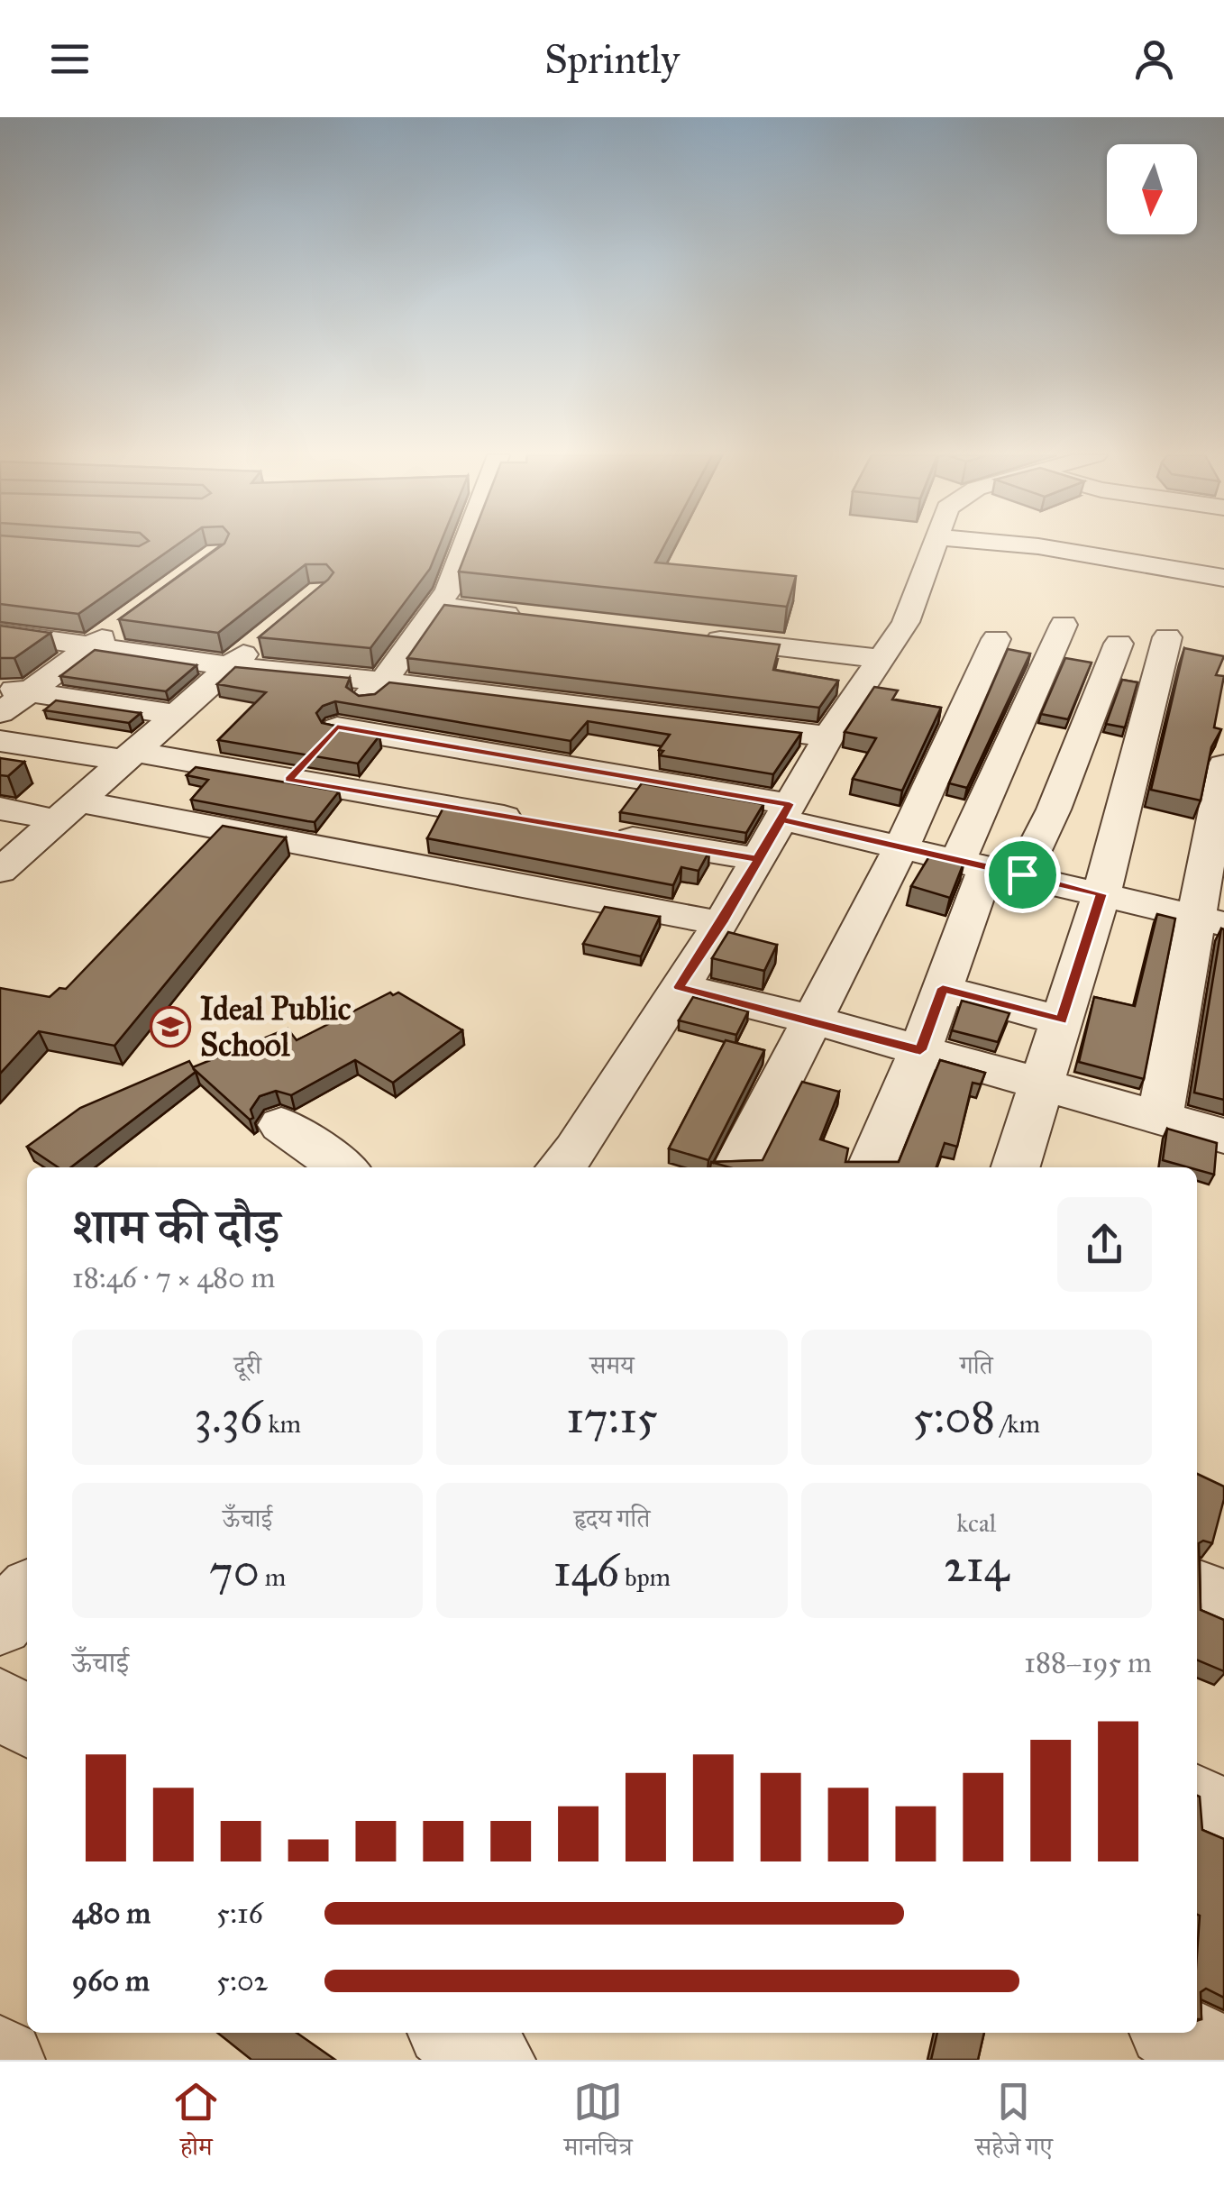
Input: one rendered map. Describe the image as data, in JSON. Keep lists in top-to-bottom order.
{
  "places": {
    "school or university": ["Ideal Public School"]
  },
  "north": "bottom",
  "page": {
    "header": "Sprintly",
    "heading": ["शाम की दौड़", "18:46 · 7 × 480 m"],
    "stats": [
      ["दूरी", "3.36 km"],
      ["समय", "17:15"],
      ["गति", "5:08 /km"],
      ["ऊँचाई", "70 m"],
      ["हृदय गति", "146 bpm"],
      ["kcal", "214"]
    ],
    "chart": ["ऊँचाई", "188–195 m"],
    "list": [
      {
        "name": "480 m",
        "note": "5:16"
      },
      {
        "name": "960 m",
        "note": "5:02"
      }
    ],
    "tabs": ["होम", "मानचित्र", "सहेजे गए"]
  }
}
